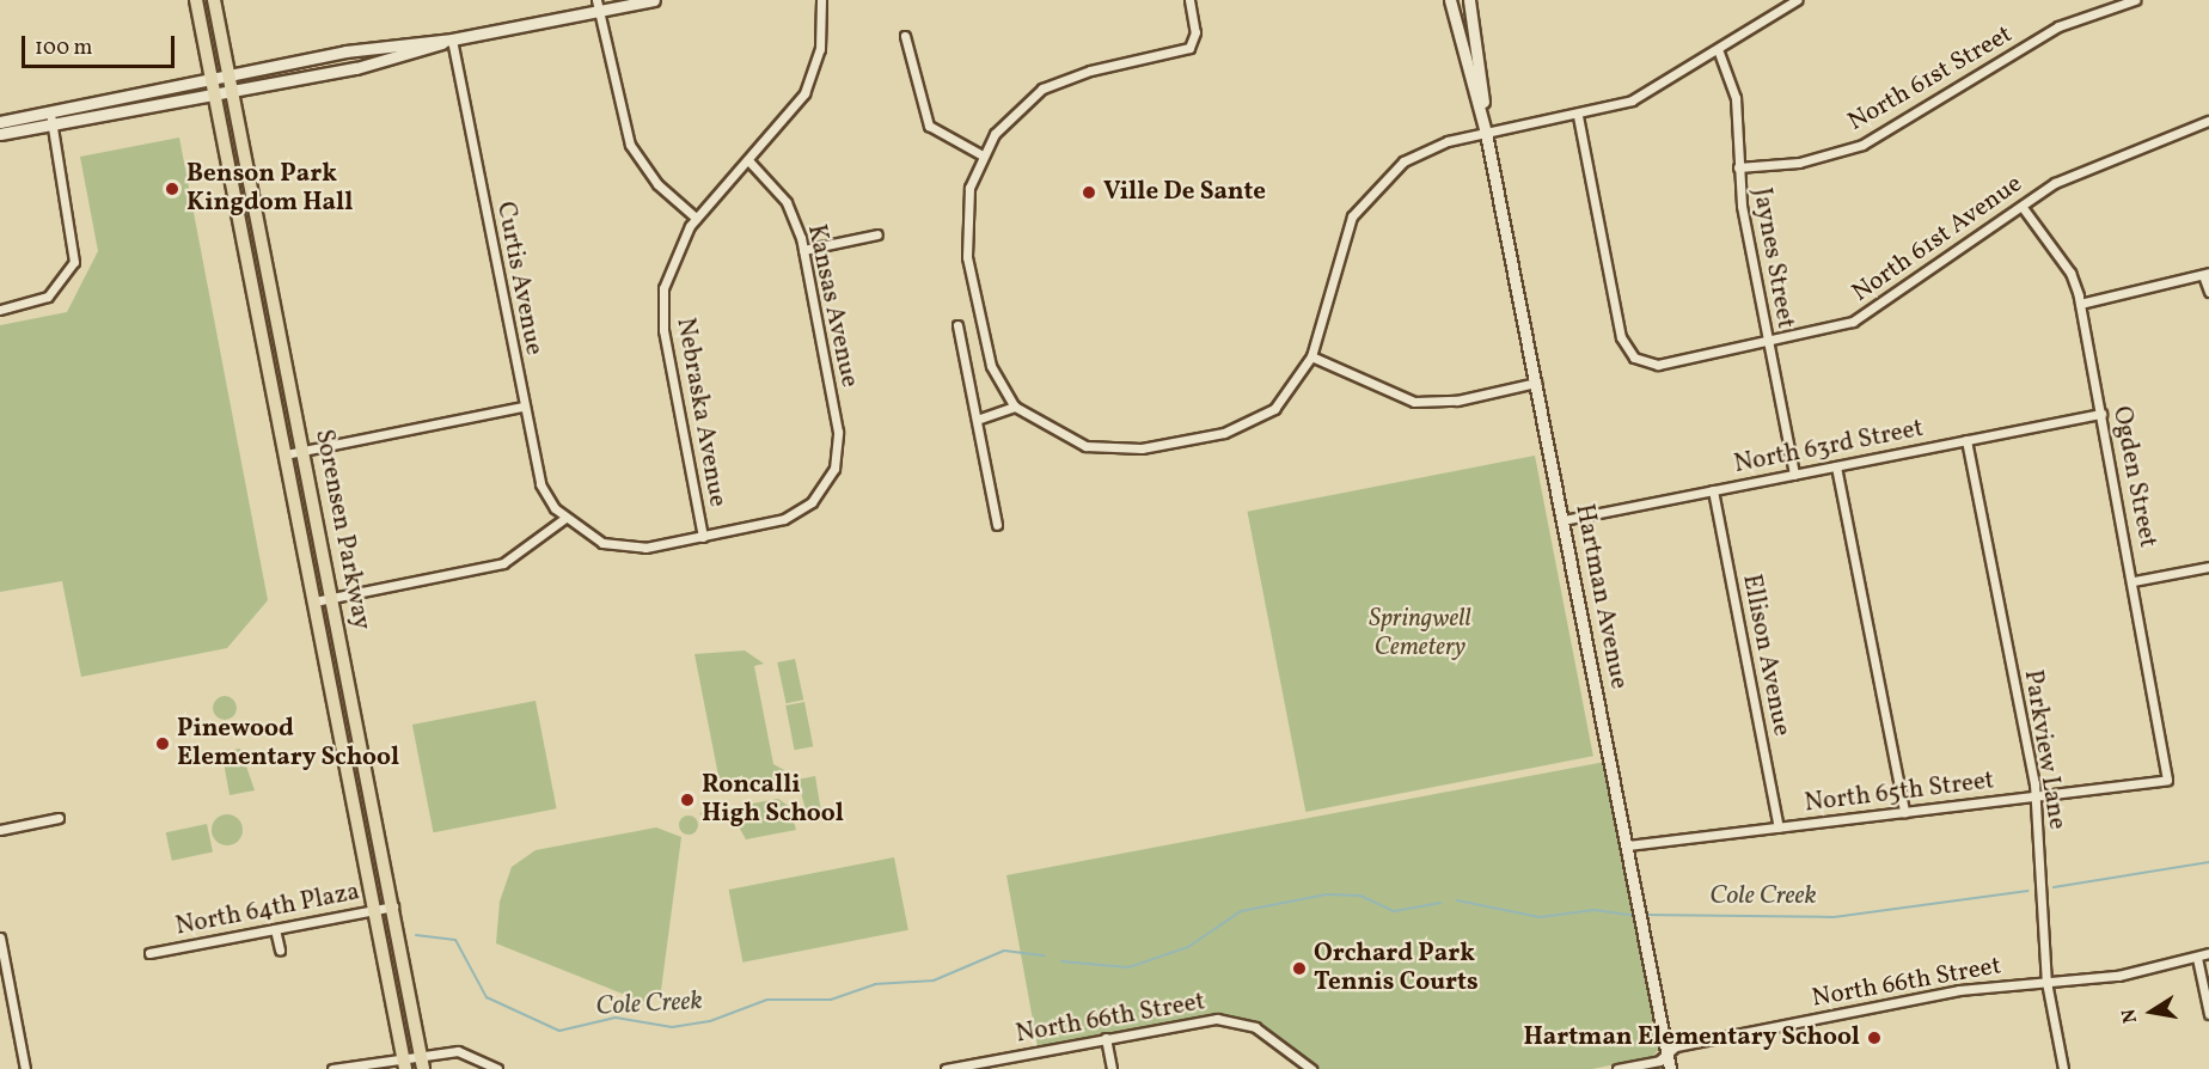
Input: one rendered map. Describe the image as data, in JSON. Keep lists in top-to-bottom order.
{
  "streets": {
    "main road": ["Sorensen Parkway", "Hartman Avenue"],
    "street": [
      "North 61st Street",
      "North 61st Avenue",
      "Jaynes Street",
      "Curtis Avenue",
      "Kansas Avenue",
      "Nebraska Avenue",
      "North 63rd Street",
      "Ogden Street",
      "Ellison Avenue",
      "Parkview Lane",
      "North 65th Street",
      "North 64th Plaza",
      "North 66th Street"
    ]
  },
  "crossings": [
    ["North 61st Street", "Jaynes Street"],
    ["North 61st Avenue", "Jaynes Street"],
    ["North 61st Avenue", "Ogden Street"],
    ["Jaynes Street", "North 63rd Street"],
    ["Kansas Avenue", "Nebraska Avenue"],
    ["North 63rd Street", "Ogden Street"],
    ["North 63rd Street", "Hartman Avenue"],
    ["North 63rd Street", "Ellison Avenue"],
    ["North 63rd Street", "Parkview Lane"],
    ["Ogden Street", "North 65th Street"],
    ["Sorensen Parkway", "North 64th Plaza"],
    ["Hartman Avenue", "North 65th Street"],
    ["Hartman Avenue", "North 66th Street"],
    ["Ellison Avenue", "North 65th Street"],
    ["Parkview Lane", "North 65th Street"],
    ["Parkview Lane", "North 66th Street"]
  ],
  "water": ["Cole Creek"],
  "parks": ["Springwell Cemetery"],
  "places": [
    "Benson Park Kingdom Hall",
    "Ville De Sante",
    "Pinewood Elementary School",
    "Roncalli High School",
    "Orchard Park Tennis Courts",
    "Hartman Elementary School"
  ],
  "scale_bar": "100 m",
  "north": "left"
}
